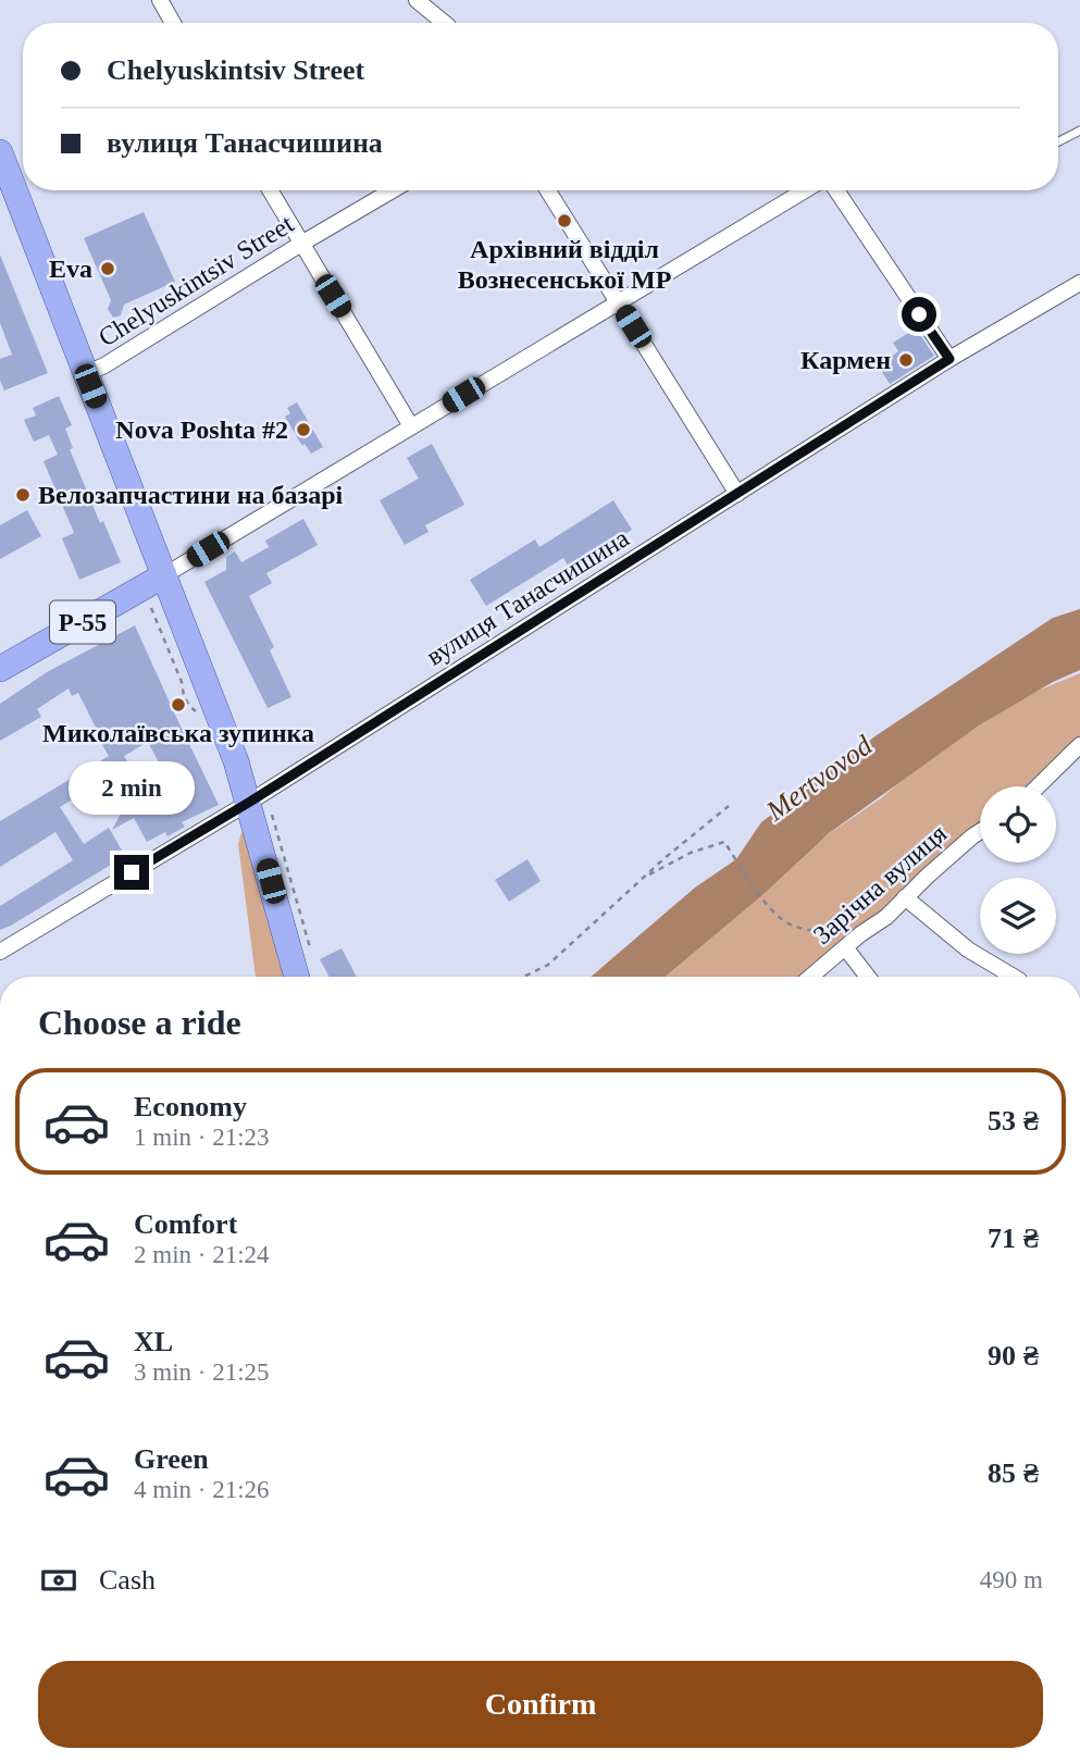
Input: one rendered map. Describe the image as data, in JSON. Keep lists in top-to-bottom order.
{
  "streets": {
    "main road": ["Р-55"],
    "street": ["Chelyuskintsiv Street", "вулиця Танасчишина", "Зарічна вулиця"]
  },
  "water": ["Mertvovod"],
  "places": [
    "Архівний відділ Вознесенської МР",
    "Eva",
    "Кармен",
    "Nova Poshta #2",
    "Велозапчастини на базарі",
    "Миколаївська зупинка"
  ],
  "page": {
    "banner": ["Chelyuskintsiv Street", "вулиця Танасчишина"],
    "bubble": "2 min",
    "heading": "Choose a ride",
    "list": [
      {
        "name": "Economy",
        "note": "1 min · 21:23",
        "value": "53 ₴"
      },
      {
        "name": "Comfort",
        "note": "2 min · 21:24",
        "value": "71 ₴"
      },
      {
        "name": "XL",
        "note": "3 min · 21:25",
        "value": "90 ₴"
      },
      {
        "name": "Green",
        "note": "4 min · 21:26",
        "value": "85 ₴"
      }
    ],
    "pay": ["Cash", "490 m"],
    "buttons": "Confirm"
  }
}
